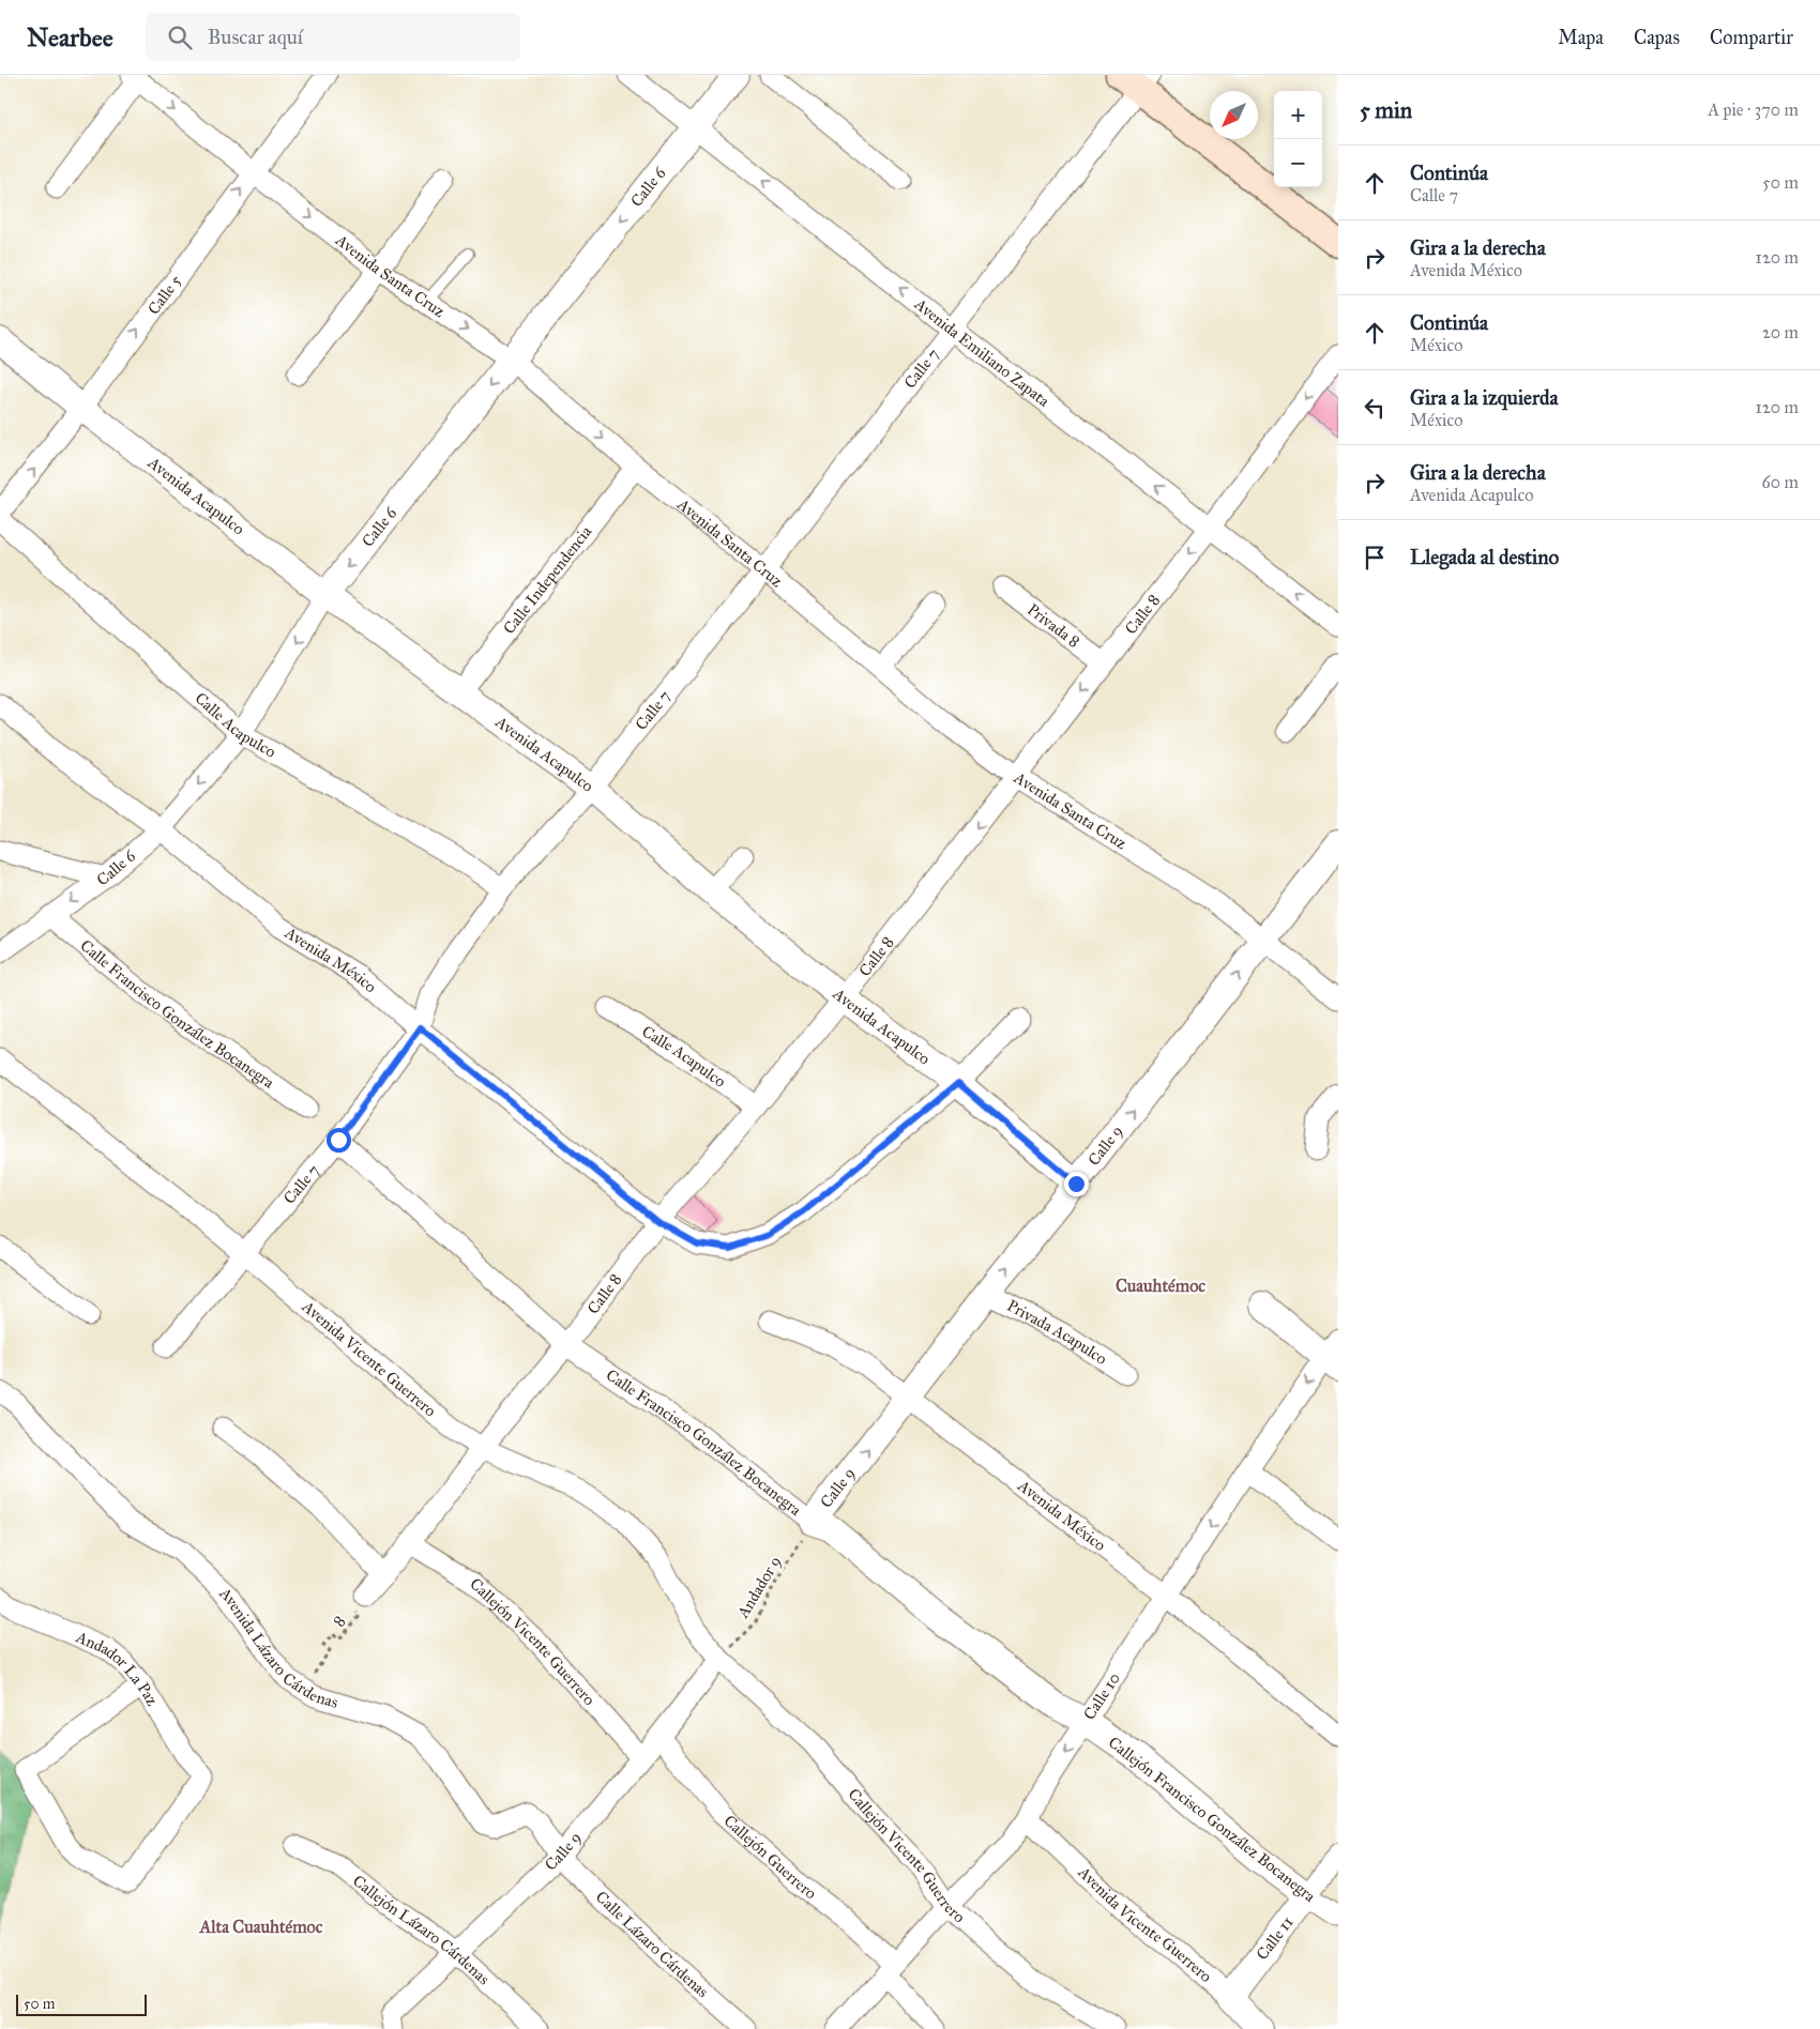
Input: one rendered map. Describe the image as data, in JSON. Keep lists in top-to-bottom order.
{
  "streets": {
    "street": [
      "Calle 6",
      "Avenida Santa Cruz",
      "Calle 5",
      "Avenida Emiliano Zapata",
      "Calle 7",
      "Avenida Acapulco",
      "Calle Independencia",
      "Calle 8",
      "Privada 8",
      "Calle Acapulco",
      "Avenida México",
      "Calle Francisco González Bocanegra",
      "Calle 9",
      "Privada Acapulco",
      "Avenida Vicente Guerrero",
      "Callejón Vicente Guerrero",
      "Avenida Lázaro Cárdenas",
      "Andador La Paz",
      "Calle 10",
      "Callejón Francisco González Bocanegra",
      "Callejón Guerrero",
      "Callejón Lázaro Cárdenas",
      "Calle 11",
      "Calle Lázaro Cárdenas"
    ],
    "path": ["Andador 9", "8"]
  },
  "crossings": [
    ["Calle 6", "Avenida Santa Cruz"],
    ["Calle 6", "Avenida Emiliano Zapata"],
    ["Calle 6", "Avenida Acapulco"],
    ["Calle 6", "Calle Acapulco"],
    ["Calle 6", "Avenida México"],
    ["Calle 6", "Calle Francisco González Bocanegra"],
    ["Avenida Santa Cruz", "Calle 5"],
    ["Avenida Santa Cruz", "Calle 7"],
    ["Avenida Santa Cruz", "Calle Independencia"],
    ["Avenida Santa Cruz", "Calle 8"],
    ["Avenida Santa Cruz", "Calle 9"],
    ["Calle 5", "Avenida Acapulco"],
    ["Avenida Emiliano Zapata", "Calle 7"],
    ["Avenida Emiliano Zapata", "Calle 8"],
    ["Calle 7", "Avenida Acapulco"],
    ["Calle 7", "Calle Acapulco"],
    ["Calle 7", "Avenida México"],
    ["Calle 7", "Calle Francisco González Bocanegra"],
    ["Calle 7", "Avenida Vicente Guerrero"],
    ["Avenida Acapulco", "Calle Independencia"],
    ["Avenida Acapulco", "Calle 8"],
    ["Avenida Acapulco", "Avenida México"],
    ["Avenida Acapulco", "Calle 9"],
    ["Calle 8", "Privada 8"],
    ["Calle 8", "Calle Acapulco"],
    ["Calle 8", "Avenida México"],
    ["Calle 8", "Calle Francisco González Bocanegra"],
    ["Calle 8", "Avenida Vicente Guerrero"],
    ["Calle 8", "8"],
    ["Calle 8", "Callejón Vicente Guerrero"],
    ["Avenida México", "Calle 9"],
    ["Avenida México", "Calle 10"],
    ["Calle Francisco González Bocanegra", "Calle 9"],
    ["Calle Francisco González Bocanegra", "Andador 9"],
    ["Calle Francisco González Bocanegra", "Calle 10"],
    ["Calle Francisco González Bocanegra", "Callejón Francisco González Bocanegra"],
    ["Calle 9", "Privada Acapulco"],
    ["Calle 9", "Avenida Vicente Guerrero"],
    ["Calle 9", "Andador 9"],
    ["Calle 9", "Callejón Vicente Guerrero"],
    ["Calle 9", "Avenida Lázaro Cárdenas"],
    ["Calle 9", "Callejón Guerrero"],
    ["Calle 9", "Callejón Lázaro Cárdenas"],
    ["Calle 9", "Calle Lázaro Cárdenas"],
    ["Avenida Vicente Guerrero", "Andador 9"],
    ["Avenida Vicente Guerrero", "Callejón Vicente Guerrero"],
    ["Avenida Vicente Guerrero", "Calle 10"],
    ["Avenida Vicente Guerrero", "Calle 11"],
    ["Andador 9", "Callejón Vicente Guerrero"],
    ["8", "Avenida Lázaro Cárdenas"],
    ["Callejón Vicente Guerrero", "Calle 10"],
    ["Avenida Lázaro Cárdenas", "Calle Lázaro Cárdenas"],
    ["Calle 10", "Callejón Francisco González Bocanegra"],
    ["Calle 10", "Callejón Guerrero"],
    ["Callejón Francisco González Bocanegra", "Calle 11"]
  ],
  "one_way": [
    "Calle 6",
    "Avenida Santa Cruz",
    "Avenida Emiliano Zapata",
    "Calle 8",
    "Calle 9",
    "Calle 10"
  ],
  "districts": ["Cuauhtémoc", "Alta Cuauhtémoc"],
  "scale_bar": "50 m",
  "north": "bottom left",
  "page": {
    "header": "Nearbee",
    "search": "Buscar aquí",
    "nav": ["Mapa", "Capas", "Compartir"],
    "heading": ["5 min", "A pie · 370 m"],
    "map_buttons": ["+", "−"],
    "list": [
      ["Continúa", "Calle 7", "50 m"],
      ["Gira a la derecha", "Avenida México", "120 m"],
      ["Continúa", "México", "20 m"],
      ["Gira a la izquierda", "México", "120 m"],
      ["Gira a la derecha", "Avenida Acapulco", "60 m"],
      "Llegada al destino"
    ],
    "scale": "50 m"
  }
}
